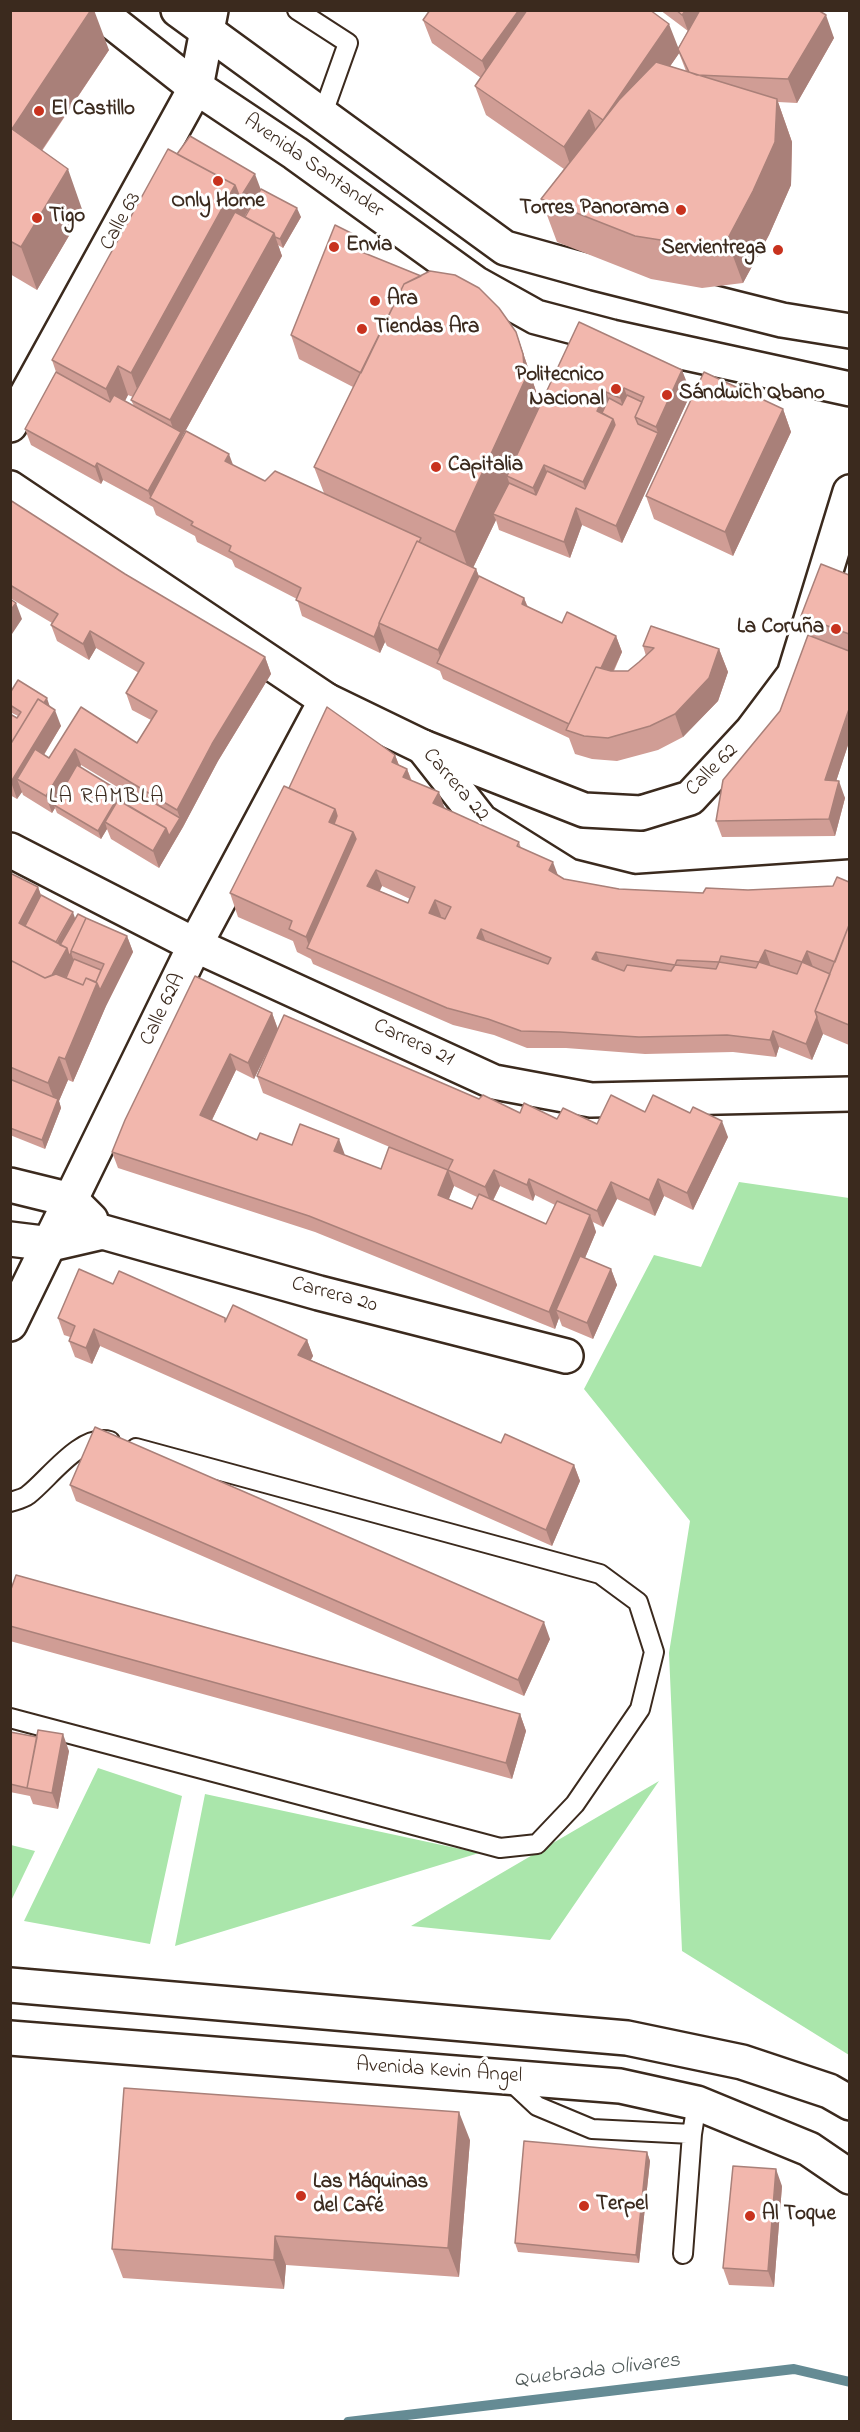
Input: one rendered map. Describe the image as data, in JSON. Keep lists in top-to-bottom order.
{
  "streets": {
    "street": [
      "Avenida Santander",
      "Calle 63",
      "Calle 62",
      "Carrera 22",
      "Calle 62A",
      "Carrera 21",
      "Carrera 20",
      "Avenida Kevin Ángel"
    ]
  },
  "crossings": [
    ["Avenida Santander", "Calle 63"],
    ["Calle 62", "Carrera 22"],
    ["Carrera 22", "Calle 62A"],
    ["Calle 62A", "Carrera 21"],
    ["Calle 62A", "Carrera 20"]
  ],
  "districts": ["LA RAMBLA"],
  "water": ["Quebrada Olivares"],
  "places": [
    "El Castillo",
    "Only Home",
    "Torres Panorama",
    "Tigo",
    "Envia",
    "Servientrega",
    "Ara",
    "Tiendas Ara",
    "Politecnico Nacional",
    "Sándwich Qbano",
    "Capitalia",
    "La Coruña",
    "Las Máquinas del Café",
    "Terpel",
    "Al Toque"
  ]
}
